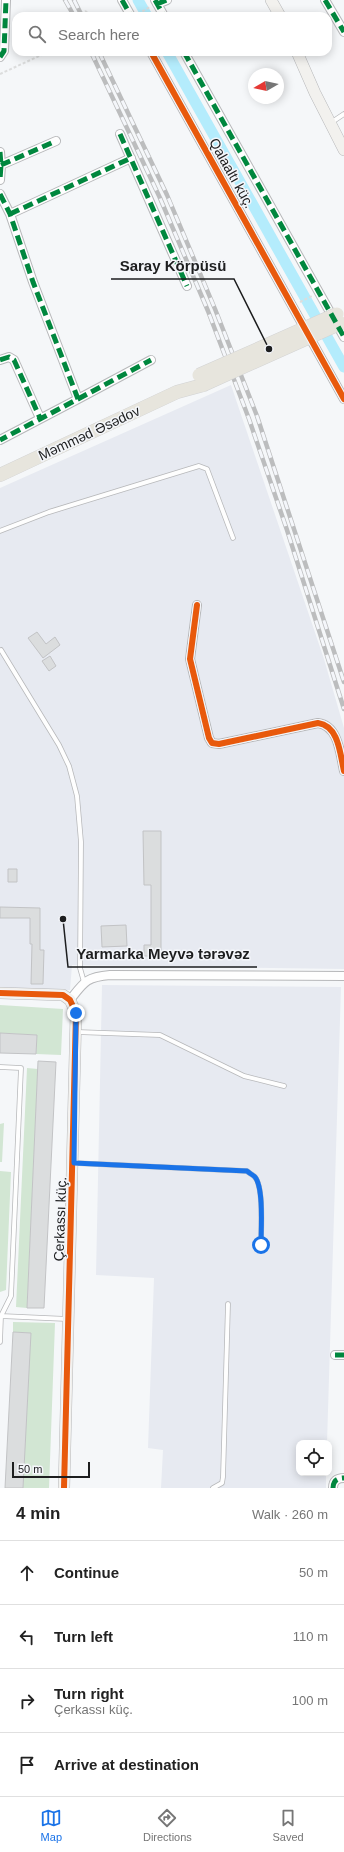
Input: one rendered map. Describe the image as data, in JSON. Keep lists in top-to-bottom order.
{
  "streets": {
    "main road": ["Məmməd Əsədov"],
    "street": ["Qalaaltı küç.", "Çerkassı küç."]
  },
  "places": ["Saray Körpüsü", "Yarmarka Meyvә tәrәvәz"],
  "scale_bar": "50 m",
  "north": "left",
  "page": {
    "search": "Search here",
    "scale": "50 m",
    "heading": ["4 min", "Walk · 260 m"],
    "list": [
      ["Continue", "50 m"],
      ["Turn left", "110 m"],
      ["Turn right", "Çerkassı küç.", "100 m"],
      "Arrive at destination"
    ],
    "nav": ["Map", "Directions", "Saved"]
  }
}
